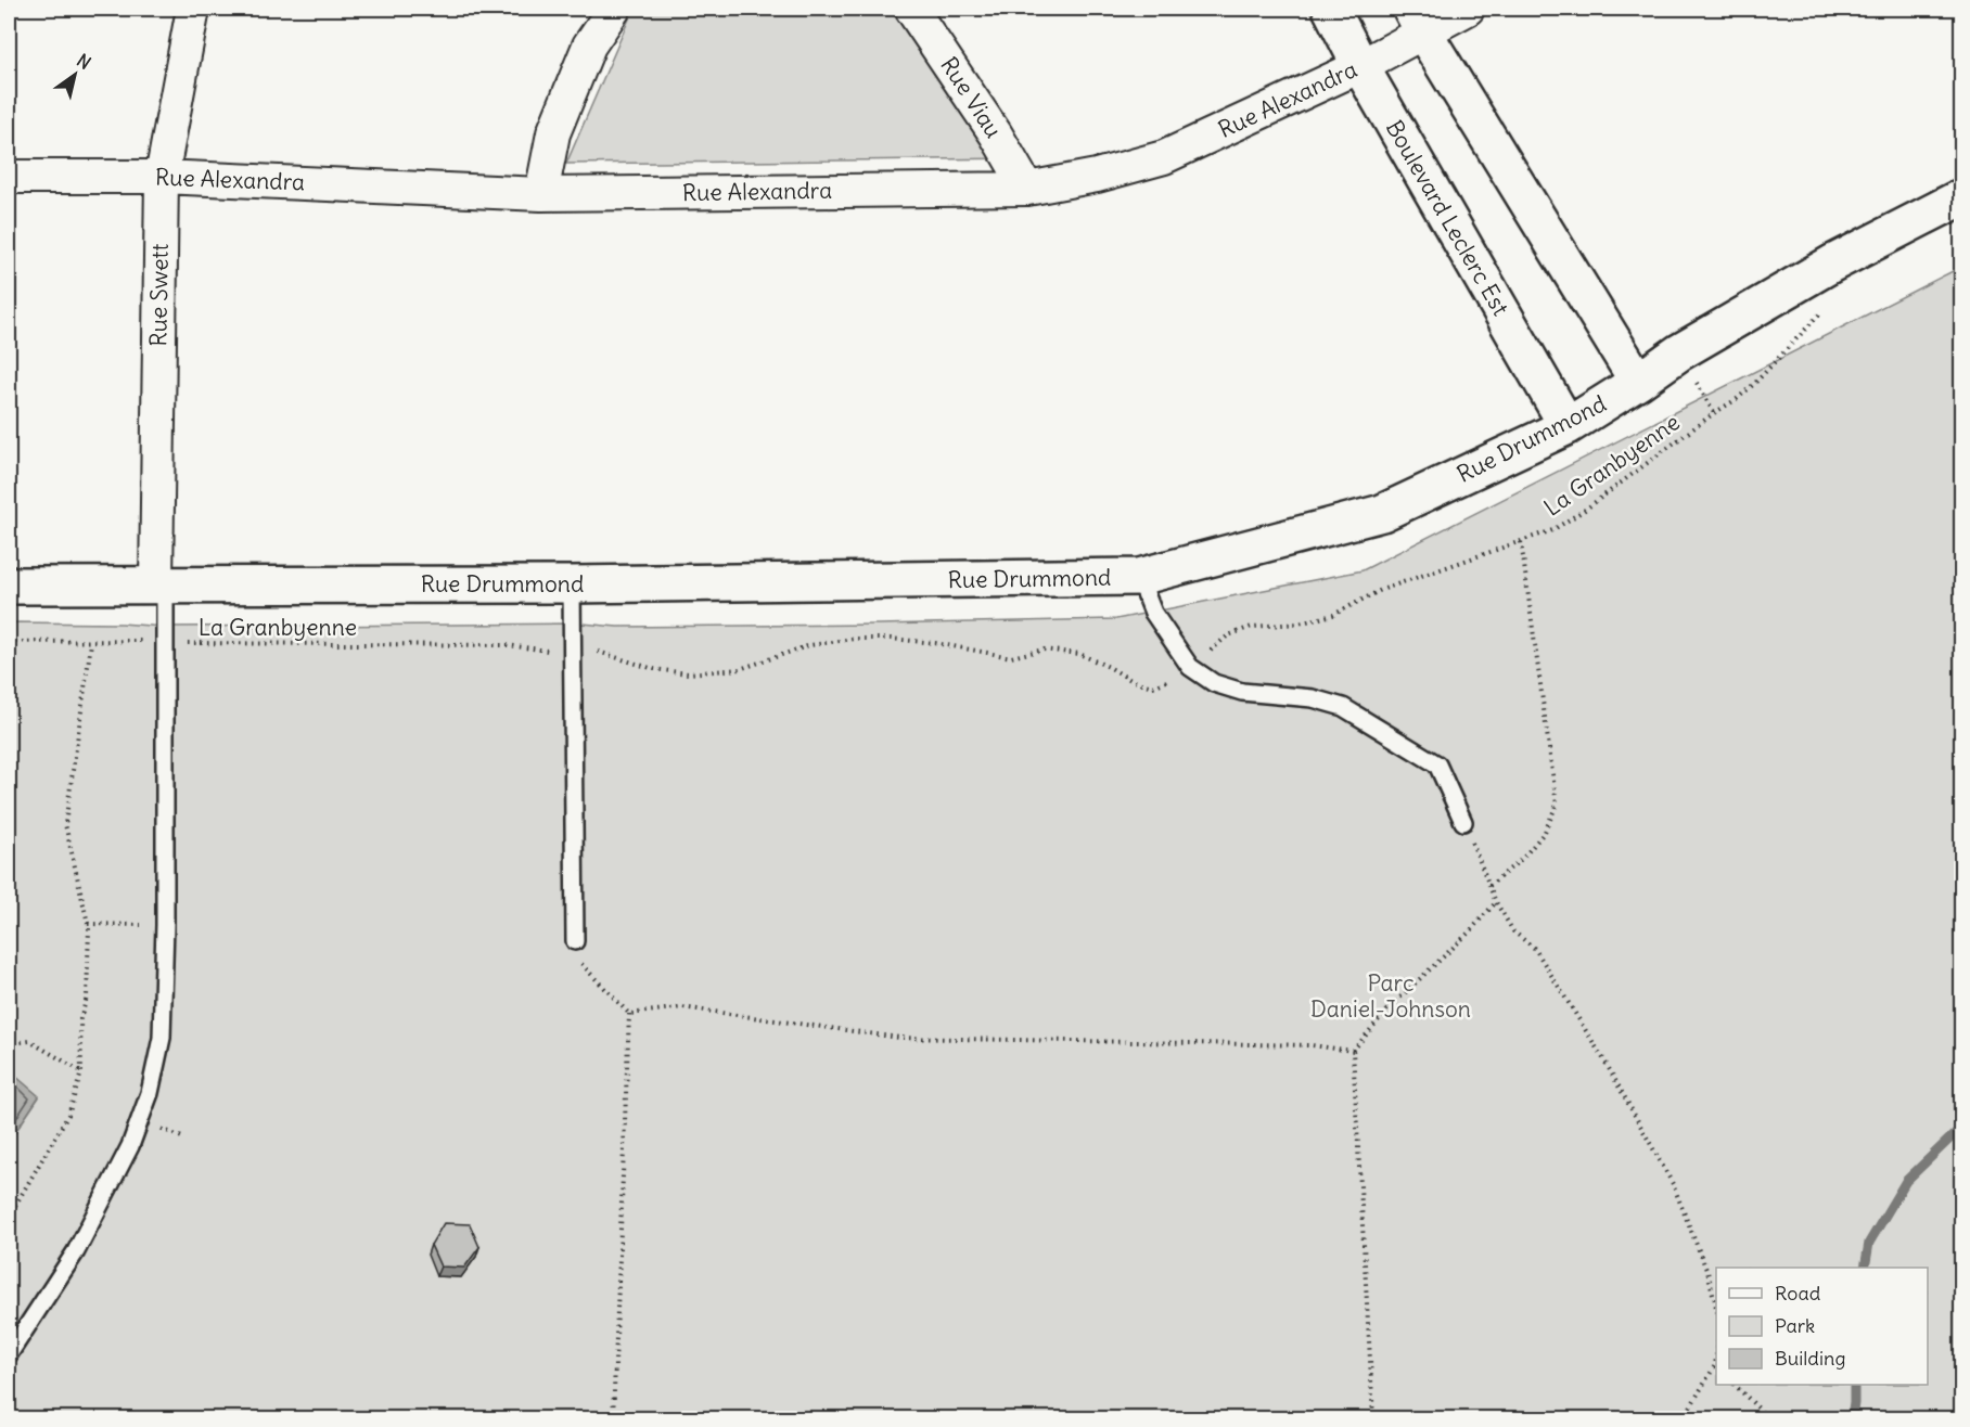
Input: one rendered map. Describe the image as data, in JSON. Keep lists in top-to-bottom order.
{
  "streets": {
    "street": [
      "Rue Viau",
      "Rue Alexandra",
      "Boulevard Leclerc Est",
      "Rue Swett",
      "Rue Drummond"
    ],
    "path": ["La Granbyenne"]
  },
  "crossings": [
    ["Rue Viau", "Rue Alexandra"],
    ["Rue Alexandra", "Boulevard Leclerc Est"],
    ["Rue Alexandra", "Rue Swett"],
    ["Boulevard Leclerc Est", "Rue Drummond"],
    ["Rue Swett", "Rue Drummond"]
  ],
  "parks": ["Parc Daniel-Johnson"],
  "legend": ["Road", "Park", "Building"],
  "north": "top right"
}
